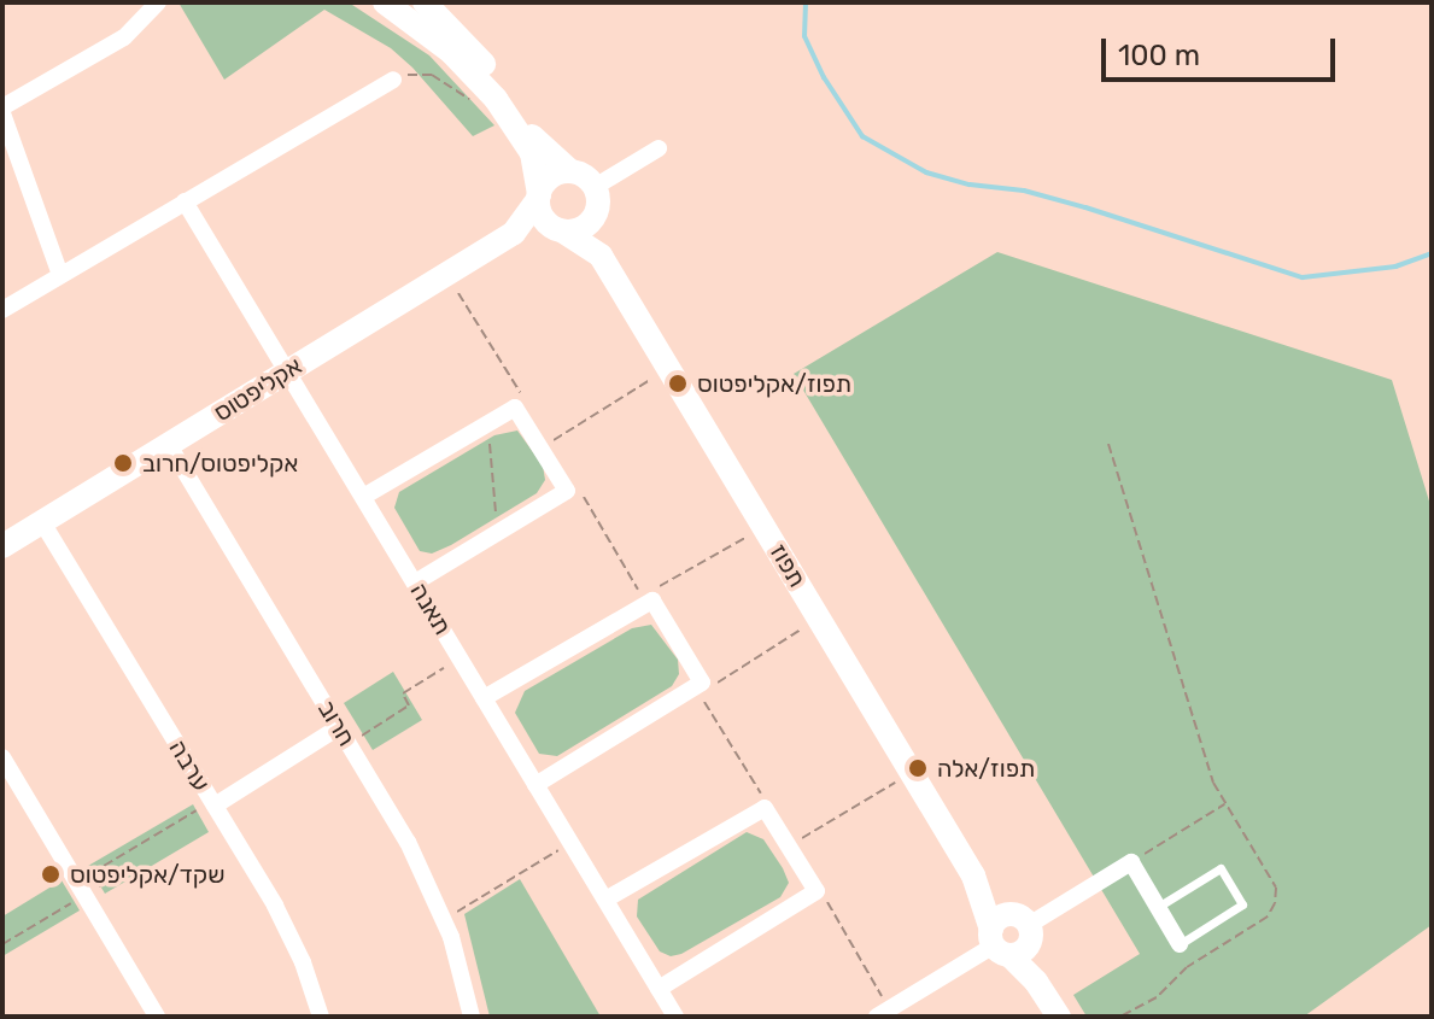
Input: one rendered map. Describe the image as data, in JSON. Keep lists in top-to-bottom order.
{
  "streets": {
    "street": [
      "אקליפטוס",
      "תפוז",
      "תאנה",
      "חרוב",
      "ערבה"
    ]
  },
  "crossings": [
    ["אקליפטוס", "תפוז"],
    ["אקליפטוס", "תאנה"],
    ["אקליפטוס", "חרוב"],
    ["אקליפטוס", "ערבה"]
  ],
  "places": [
    "תפוז/אקליפטוס",
    "אקליפטוס/חרוב",
    "תפוז/אלה",
    "שקד/אקליפטוס"
  ],
  "scale_bar": "100 m"
}
